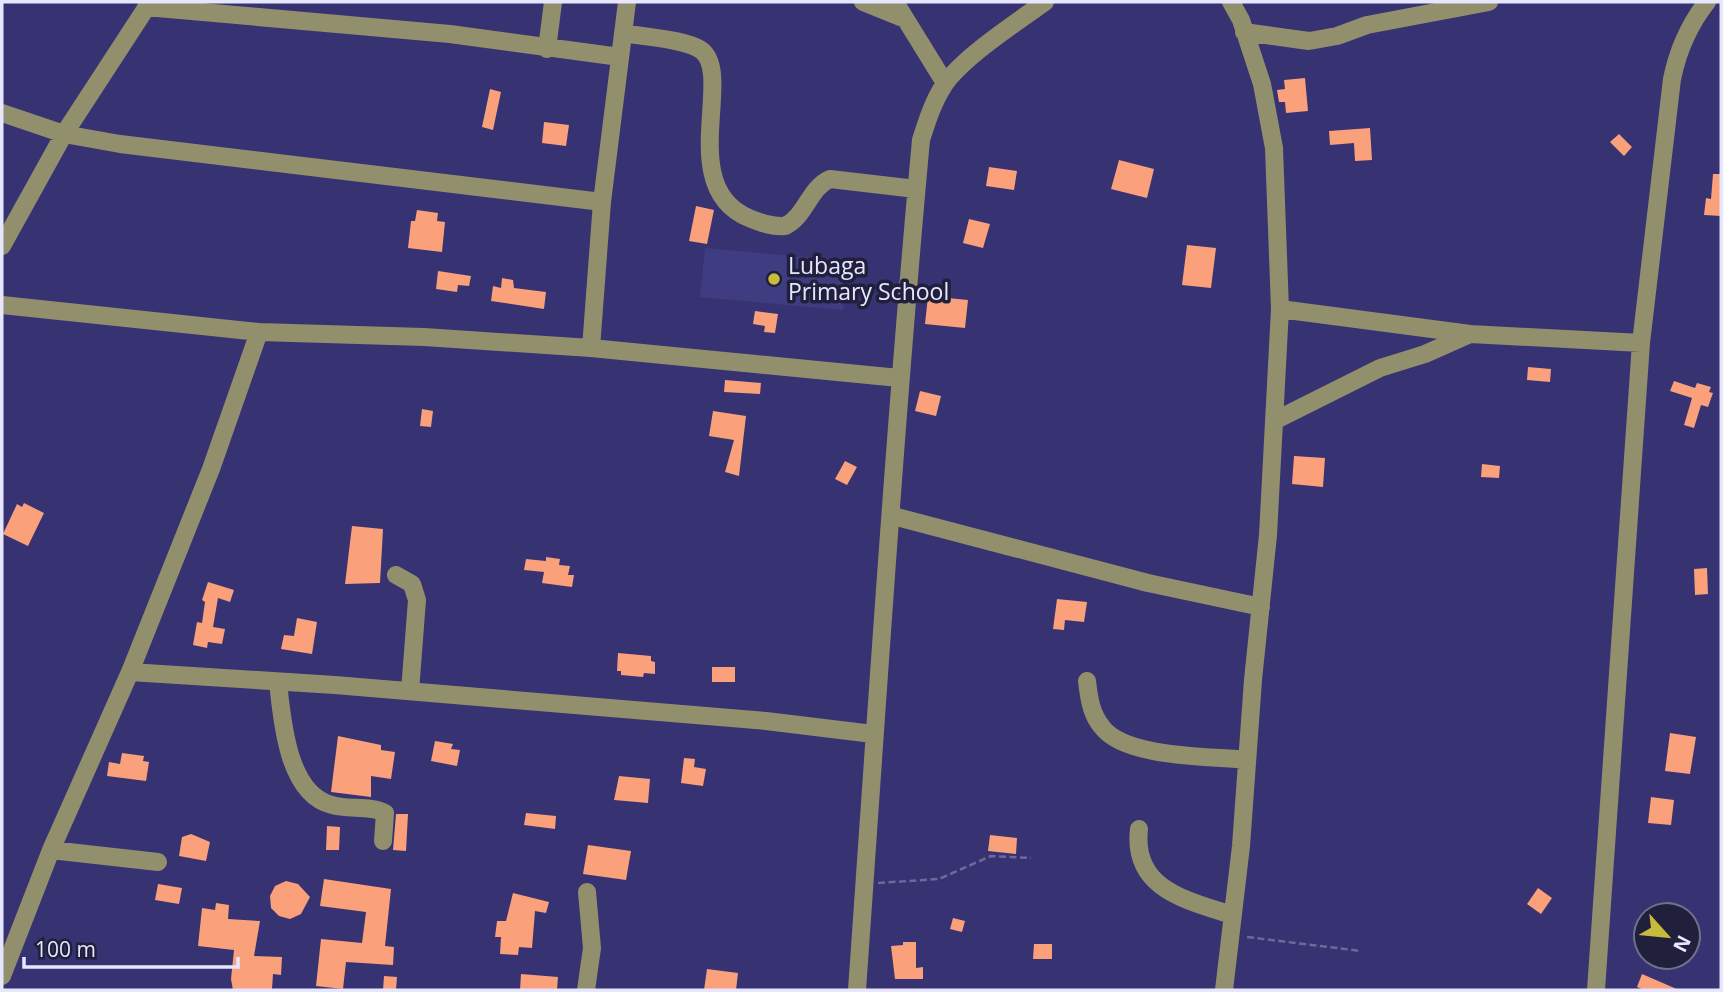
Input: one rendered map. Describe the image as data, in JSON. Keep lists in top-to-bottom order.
{
  "places": ["Lubaga Primary School"],
  "scale_bar": "100 m",
  "north": "bottom right"
}
